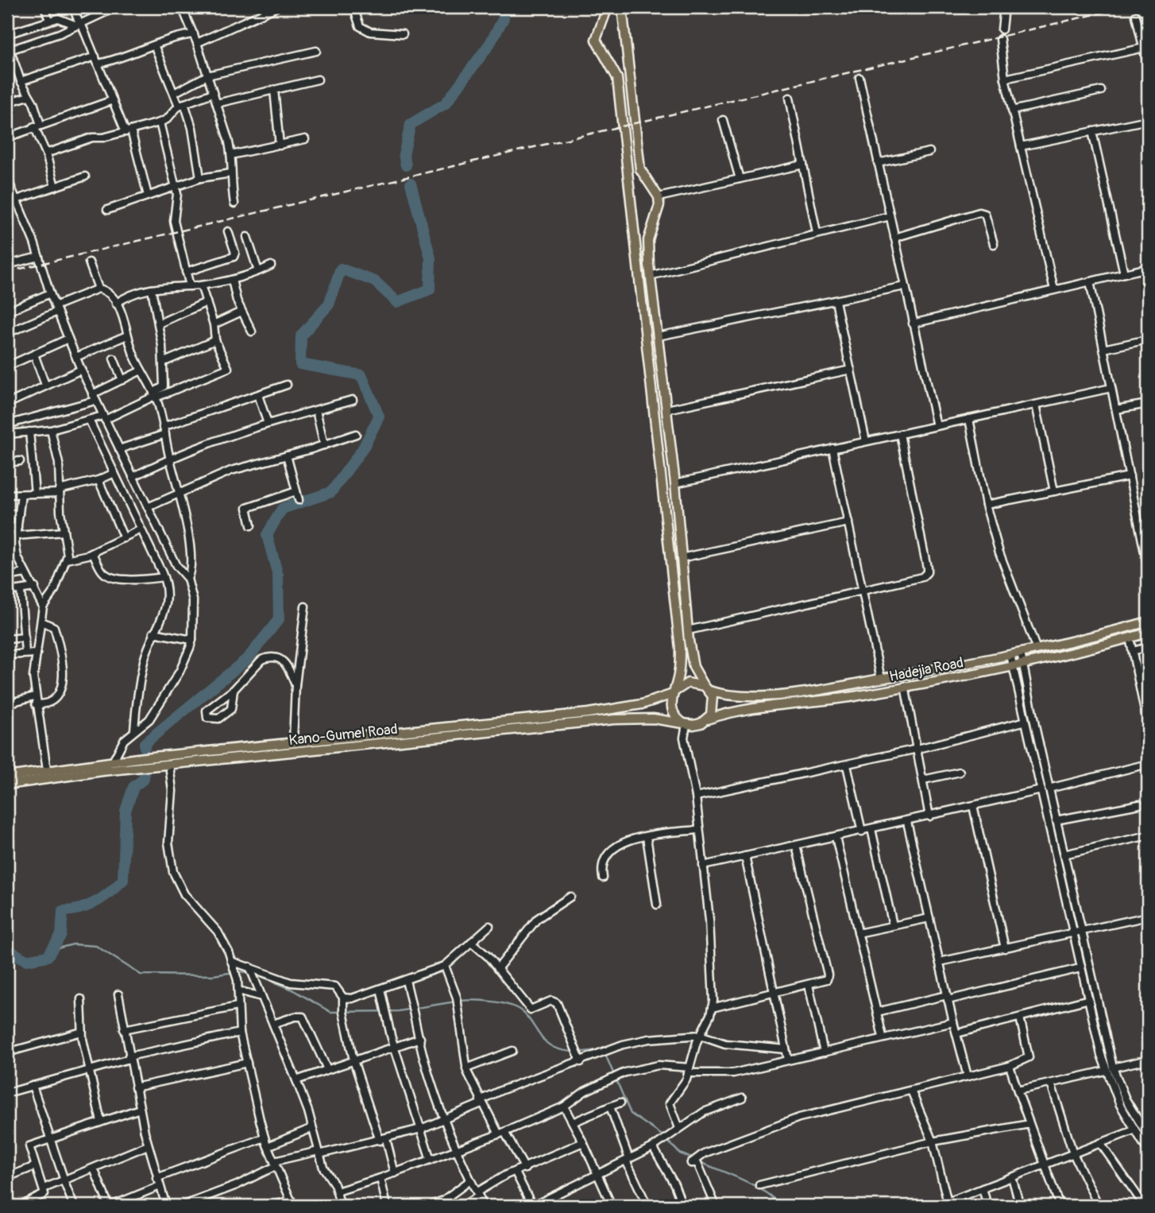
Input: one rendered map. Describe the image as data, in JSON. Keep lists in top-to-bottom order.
{
  "streets": {
    "main road": ["Hadejia Road", "Kano-Gumel Road"]
  },
  "crossings": [
    ["Hadejia Road", "Kano-Gumel Road"]
  ]
}
